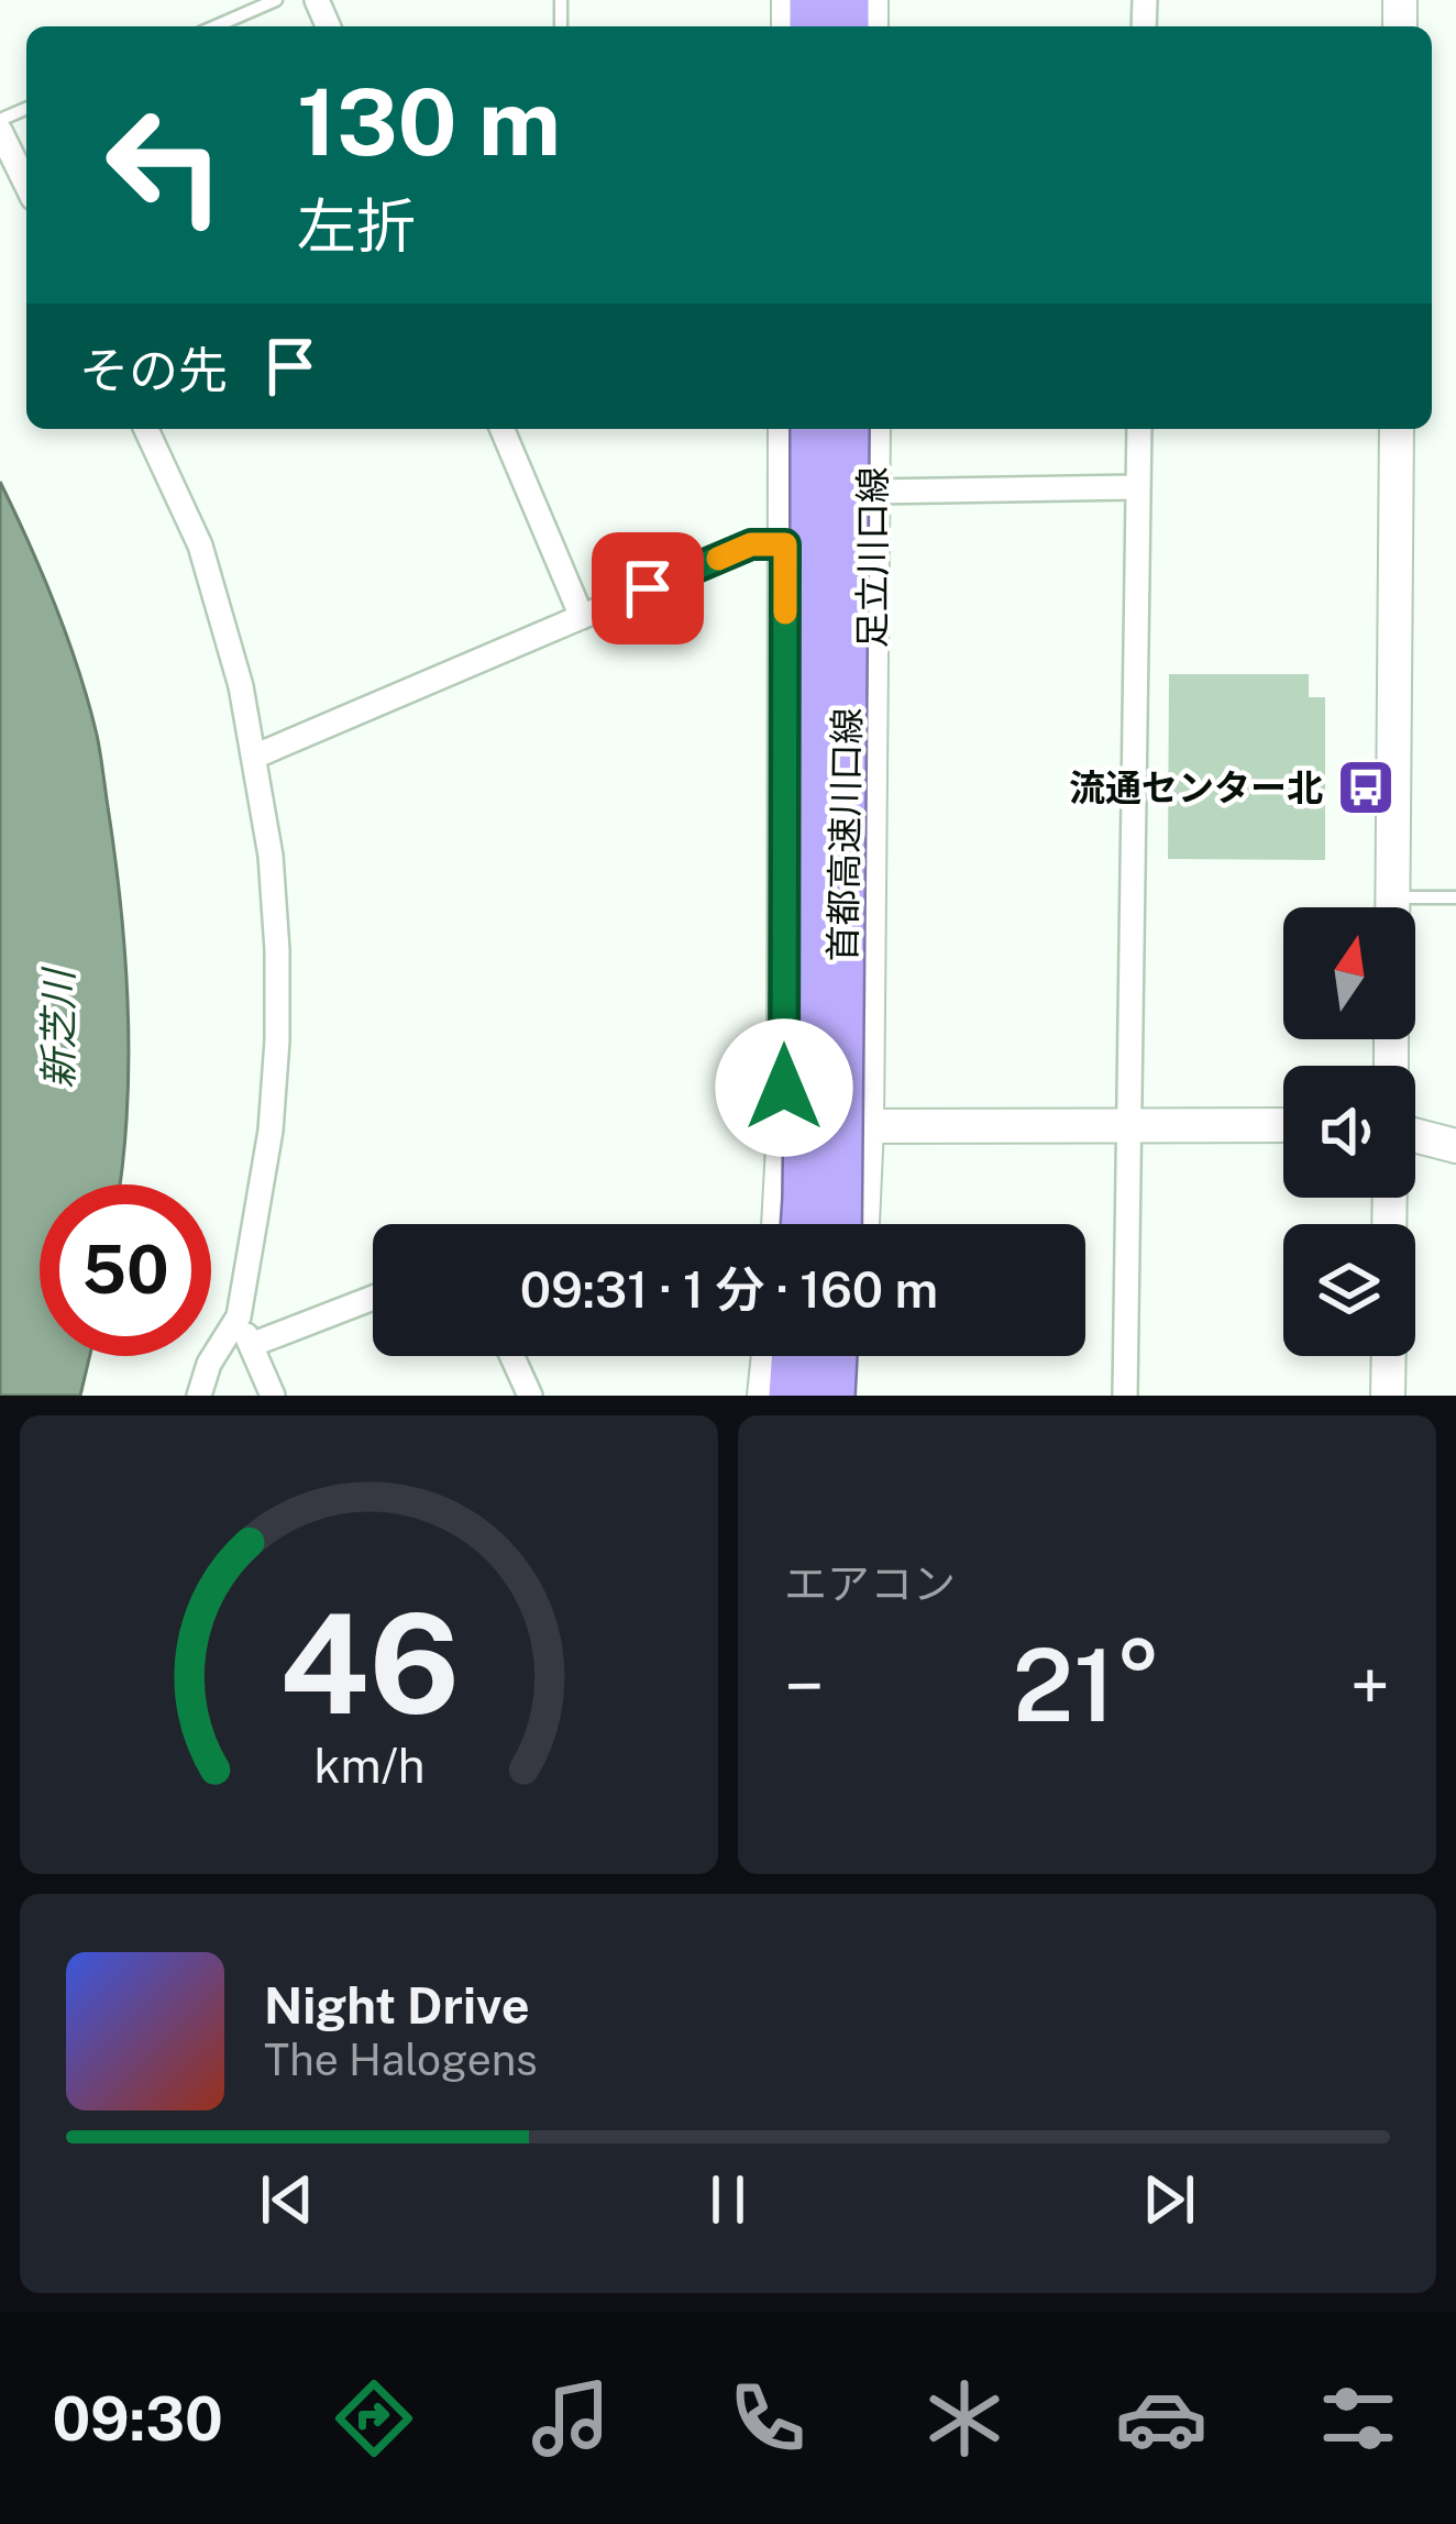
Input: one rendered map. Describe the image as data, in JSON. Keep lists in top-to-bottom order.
{
  "streets": {
    "highway": ["首都高速川口線"],
    "main road": ["足立川口線"]
  },
  "water": ["新芝川"],
  "places": {
    "bus stop": ["流通センター北"]
  },
  "north": "top",
  "page": {
    "turn": ["130 m", "左折"],
    "then": "その先",
    "limit": "50",
    "trip": "09:31 · 1 分 · 160 m",
    "tile": "エアコン",
    "heat": ["−", "21°", "+"],
    "song": ["Night Drive", "The Halogens"],
    "tabs": "09:30",
    "gauge": ["46", "km/h"]
  }
}
